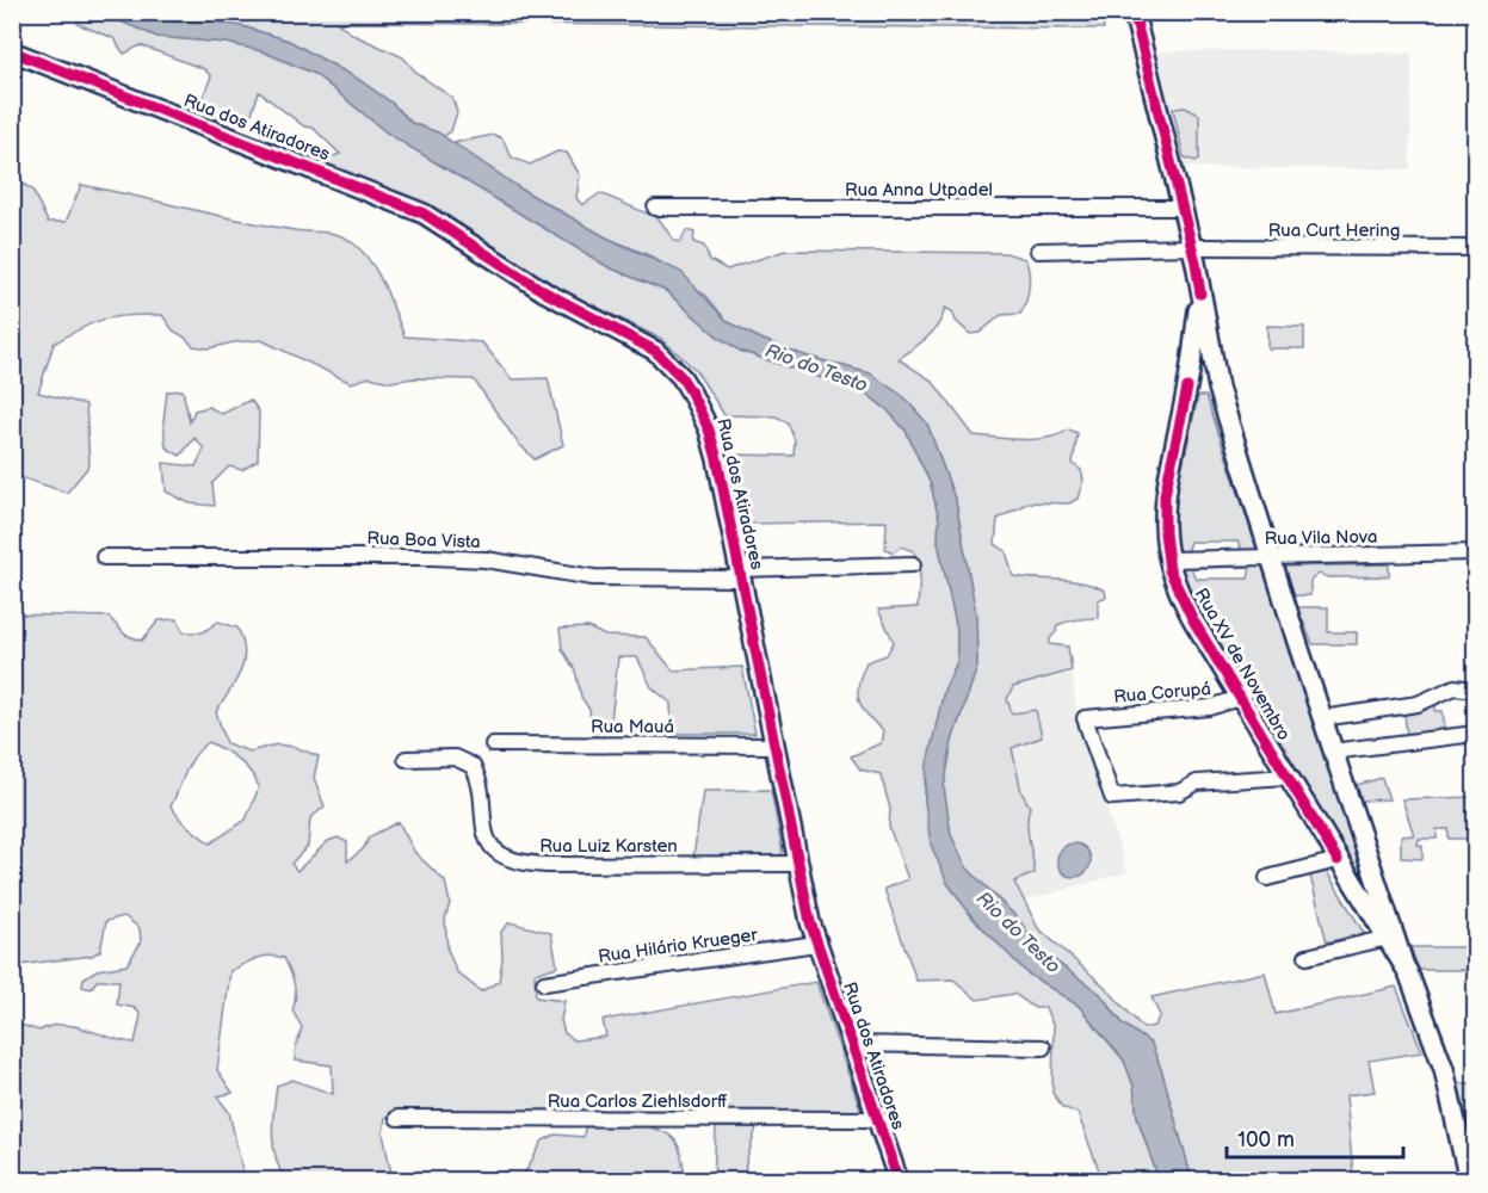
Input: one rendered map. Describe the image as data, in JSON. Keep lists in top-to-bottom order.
{
  "streets": {
    "main road": ["Rua dos Atiradores", "Rua XV de Novembro"],
    "street": [
      "Rua Anna Utpadel",
      "Rua Curt Hering",
      "Rua Vila Nova",
      "Rua Boa Vista",
      "Rua Corupá",
      "Rua Mauá",
      "Rua Luiz Karsten",
      "Rua Hilário Krueger",
      "Rua Carlos Ziehlsdorff"
    ]
  },
  "crossings": [
    ["Rua dos Atiradores", "Rua Boa Vista"],
    ["Rua dos Atiradores", "Rua Mauá"],
    ["Rua dos Atiradores", "Rua Luiz Karsten"],
    ["Rua dos Atiradores", "Rua Hilário Krueger"],
    ["Rua dos Atiradores", "Rua Carlos Ziehlsdorff"],
    ["Rua Anna Utpadel", "Rua XV de Novembro"],
    ["Rua Curt Hering", "Rua XV de Novembro"],
    ["Rua Vila Nova", "Rua XV de Novembro"],
    ["Rua XV de Novembro", "Rua Corupá"]
  ],
  "water": ["Rio do Testo"],
  "scale_bar": "100 m"
}
